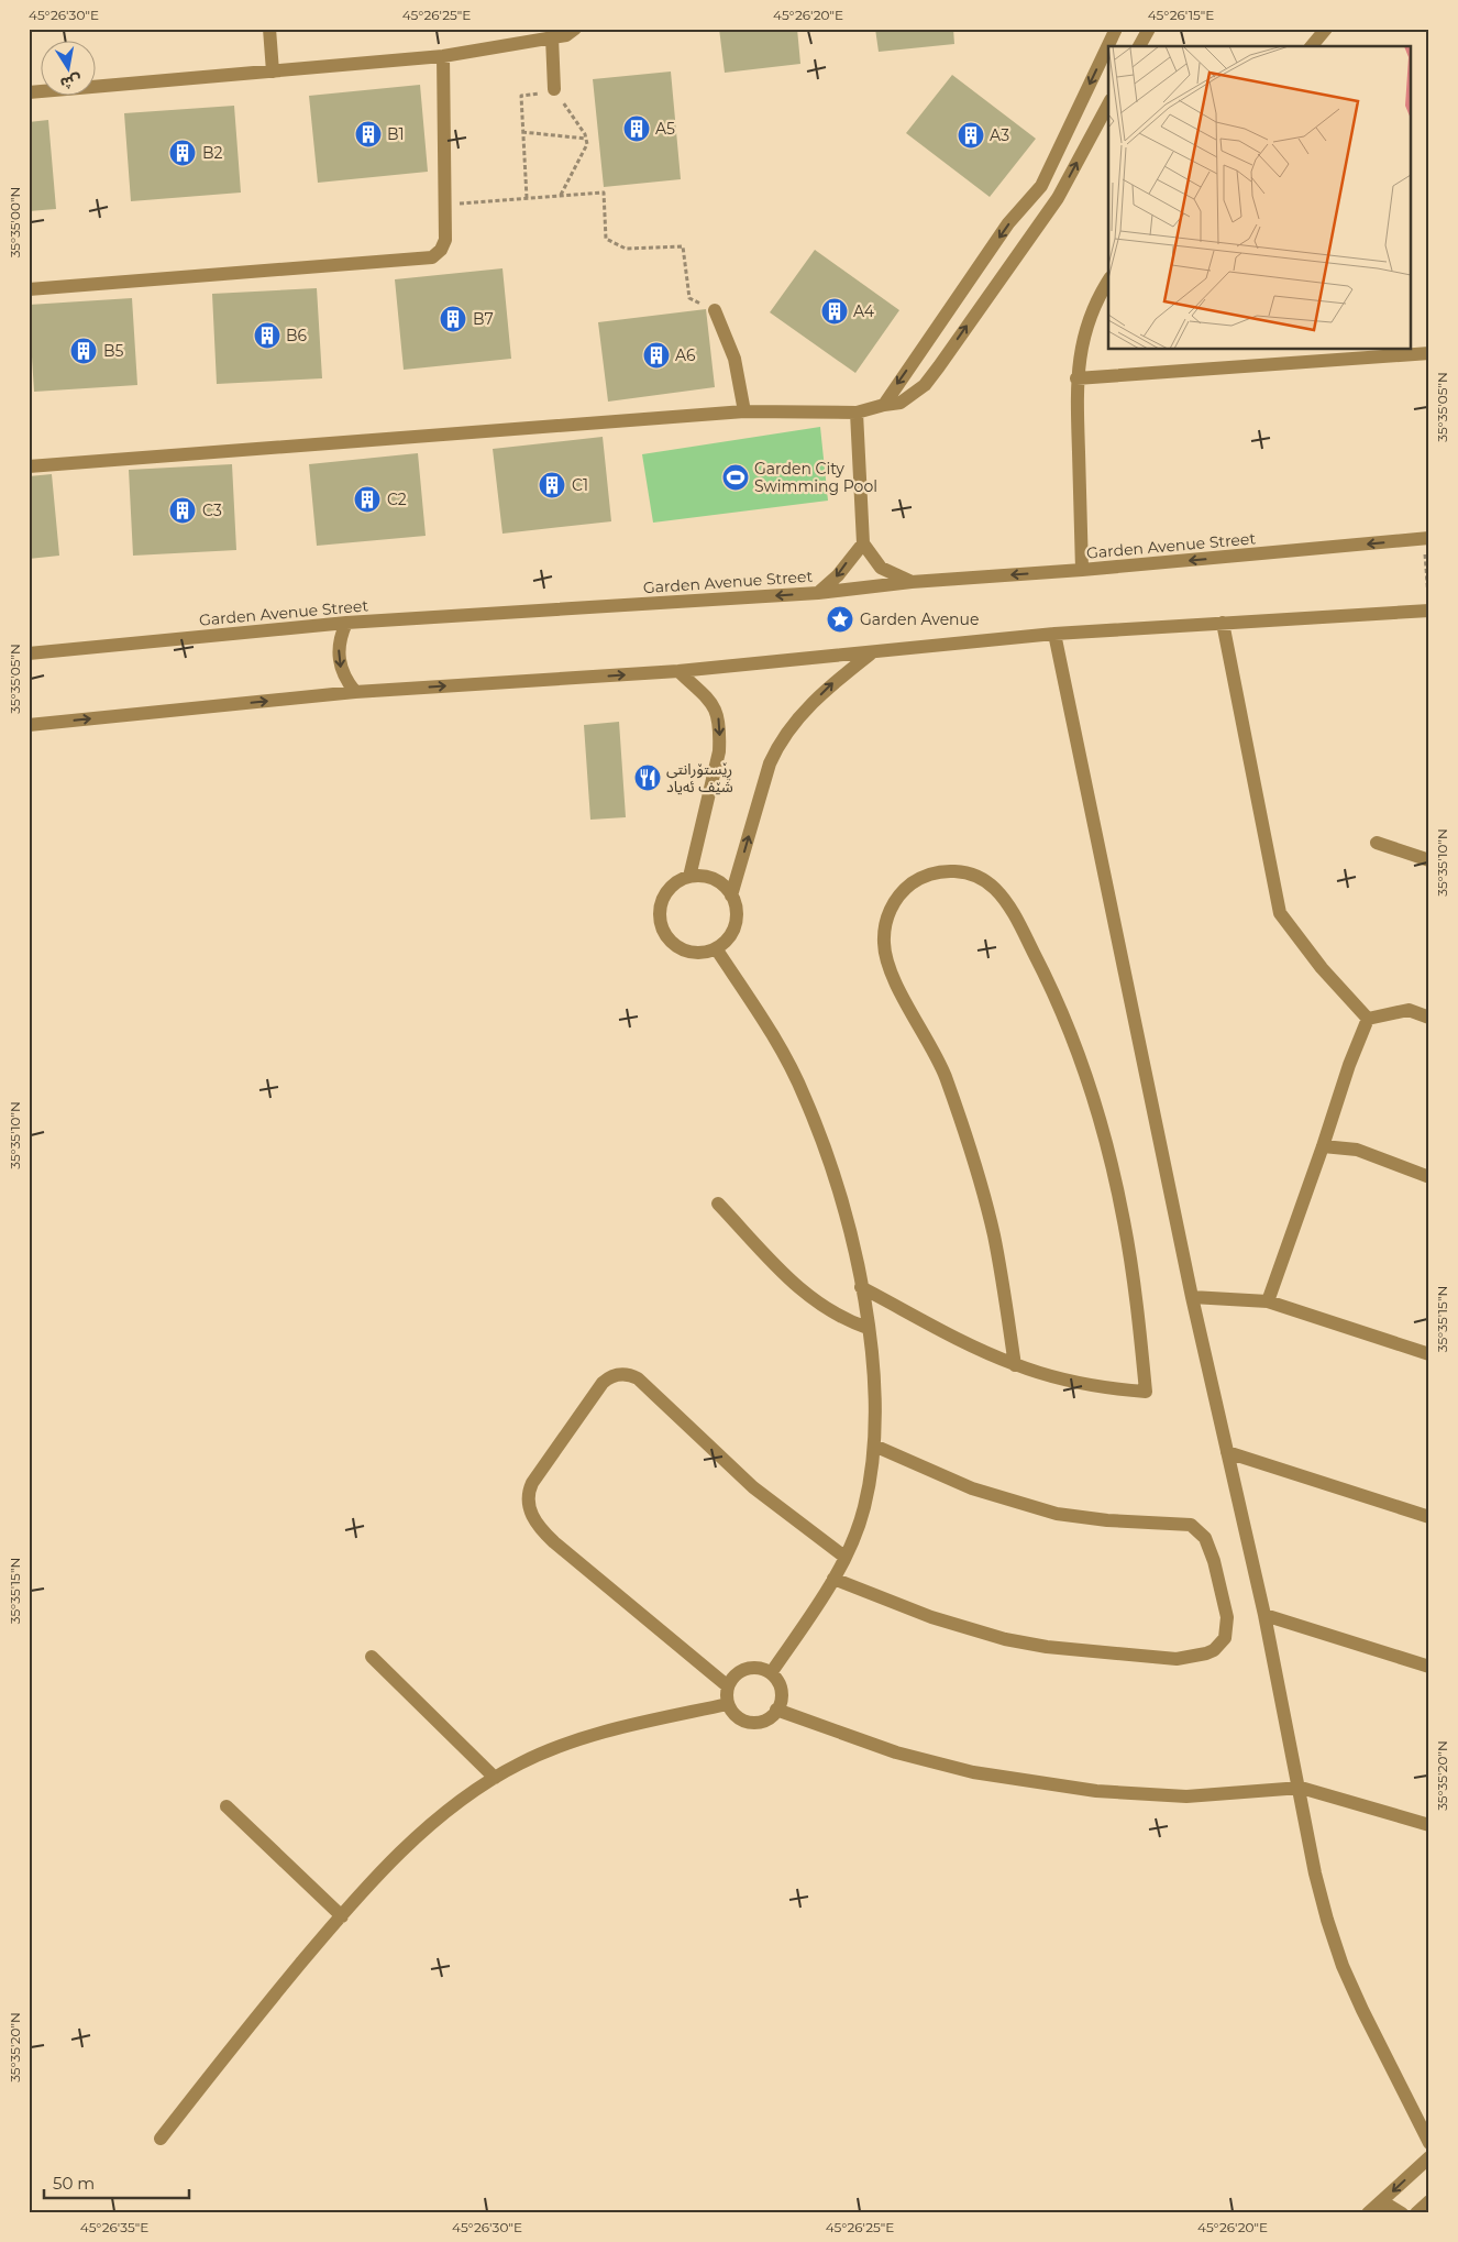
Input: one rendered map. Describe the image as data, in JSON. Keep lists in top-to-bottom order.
{
  "streets": {
    "street": ["Garden Avenue Street"]
  },
  "places": {
    "building": [
      "A5",
      "B1",
      "A3",
      "B2",
      "A4",
      "B7",
      "B6",
      "B5",
      "A6",
      "C1",
      "C2",
      "C3"
    ],
    "sports": ["Garden City Swimming Pool"],
    "place": ["Garden Avenue"],
    "restaurant": ["ڕێستۆرانتی شێف ئەیاد"]
  },
  "scale_bar": "50 m",
  "north": "bottom",
  "coordinates": [
    "45°26'30\"E",
    "45°26'25\"E",
    "45°26'20\"E",
    "45°26'15\"E",
    "35°35'00\"N",
    "35°35'05\"N",
    "35°35'10\"N",
    "35°35'15\"N",
    "35°35'20\"N",
    "45°26'35\"E"
  ]
}
